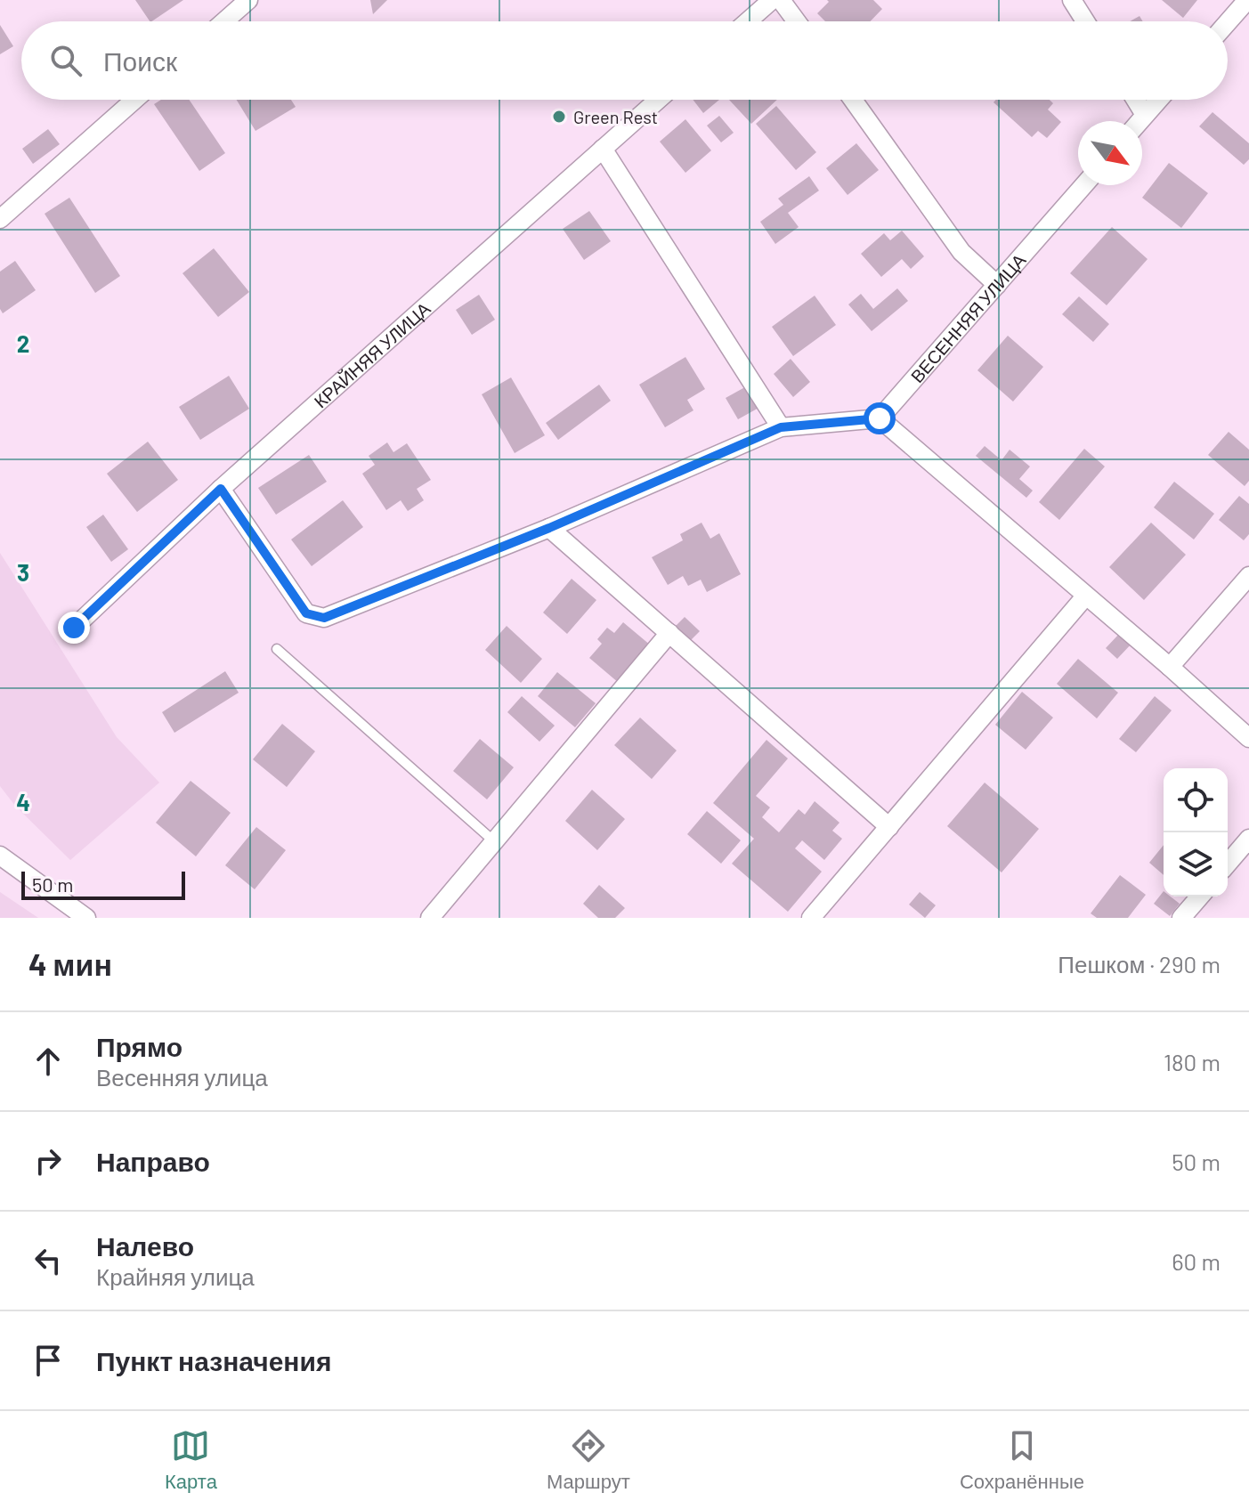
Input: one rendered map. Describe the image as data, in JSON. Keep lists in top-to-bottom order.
{
  "streets": {
    "street": ["ВЕСЕННЯЯ УЛИЦА", "КРАЙНЯЯ УЛИЦА"]
  },
  "places": ["Green Rest"],
  "scale_bar": "50 m",
  "north": "bottom right",
  "page": {
    "search": "Поиск",
    "scale": "50 m",
    "heading": ["4 мин", "Пешком · 290 m"],
    "list": [
      ["Прямо", "Весенняя улица", "180 m"],
      ["Направо", "50 m"],
      ["Налево", "Крайняя улица", "60 m"],
      "Пункт назначения"
    ],
    "nav": ["Карта", "Маршрут", "Сохранённые"]
  },
  "grid": {
    "rows": ["2", "3", "4"]
  }
}
